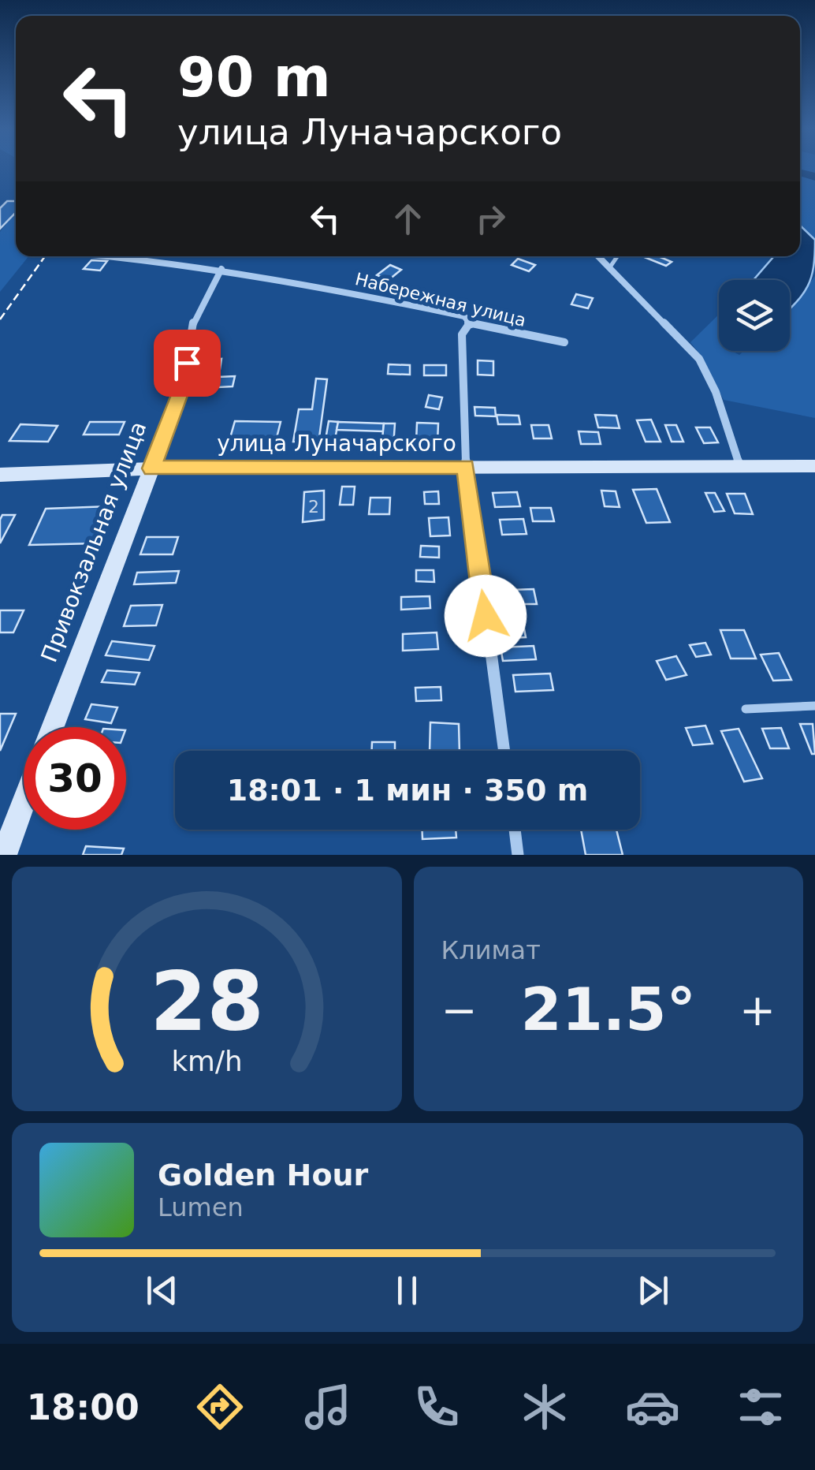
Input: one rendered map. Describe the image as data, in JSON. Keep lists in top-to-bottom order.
{
  "streets": {
    "main road": ["улица Луначарского", "Привокзальная улица"],
    "street": ["Набережная улица"]
  },
  "crossings": [
    ["Набережная улица", "Привокзальная улица"],
    ["улица Луначарского", "Привокзальная улица"]
  ],
  "house_numbers": ["2"],
  "page": {
    "turn": ["90 m", "улица Луначарского"],
    "limit": "30",
    "trip": "18:01 · 1 мин · 350 m",
    "tile": "Климат",
    "heat": ["−", "21.5°", "+"],
    "song": ["Golden Hour", "Lumen"],
    "tabs": "18:00",
    "gauge": ["28", "km/h"]
  }
}
